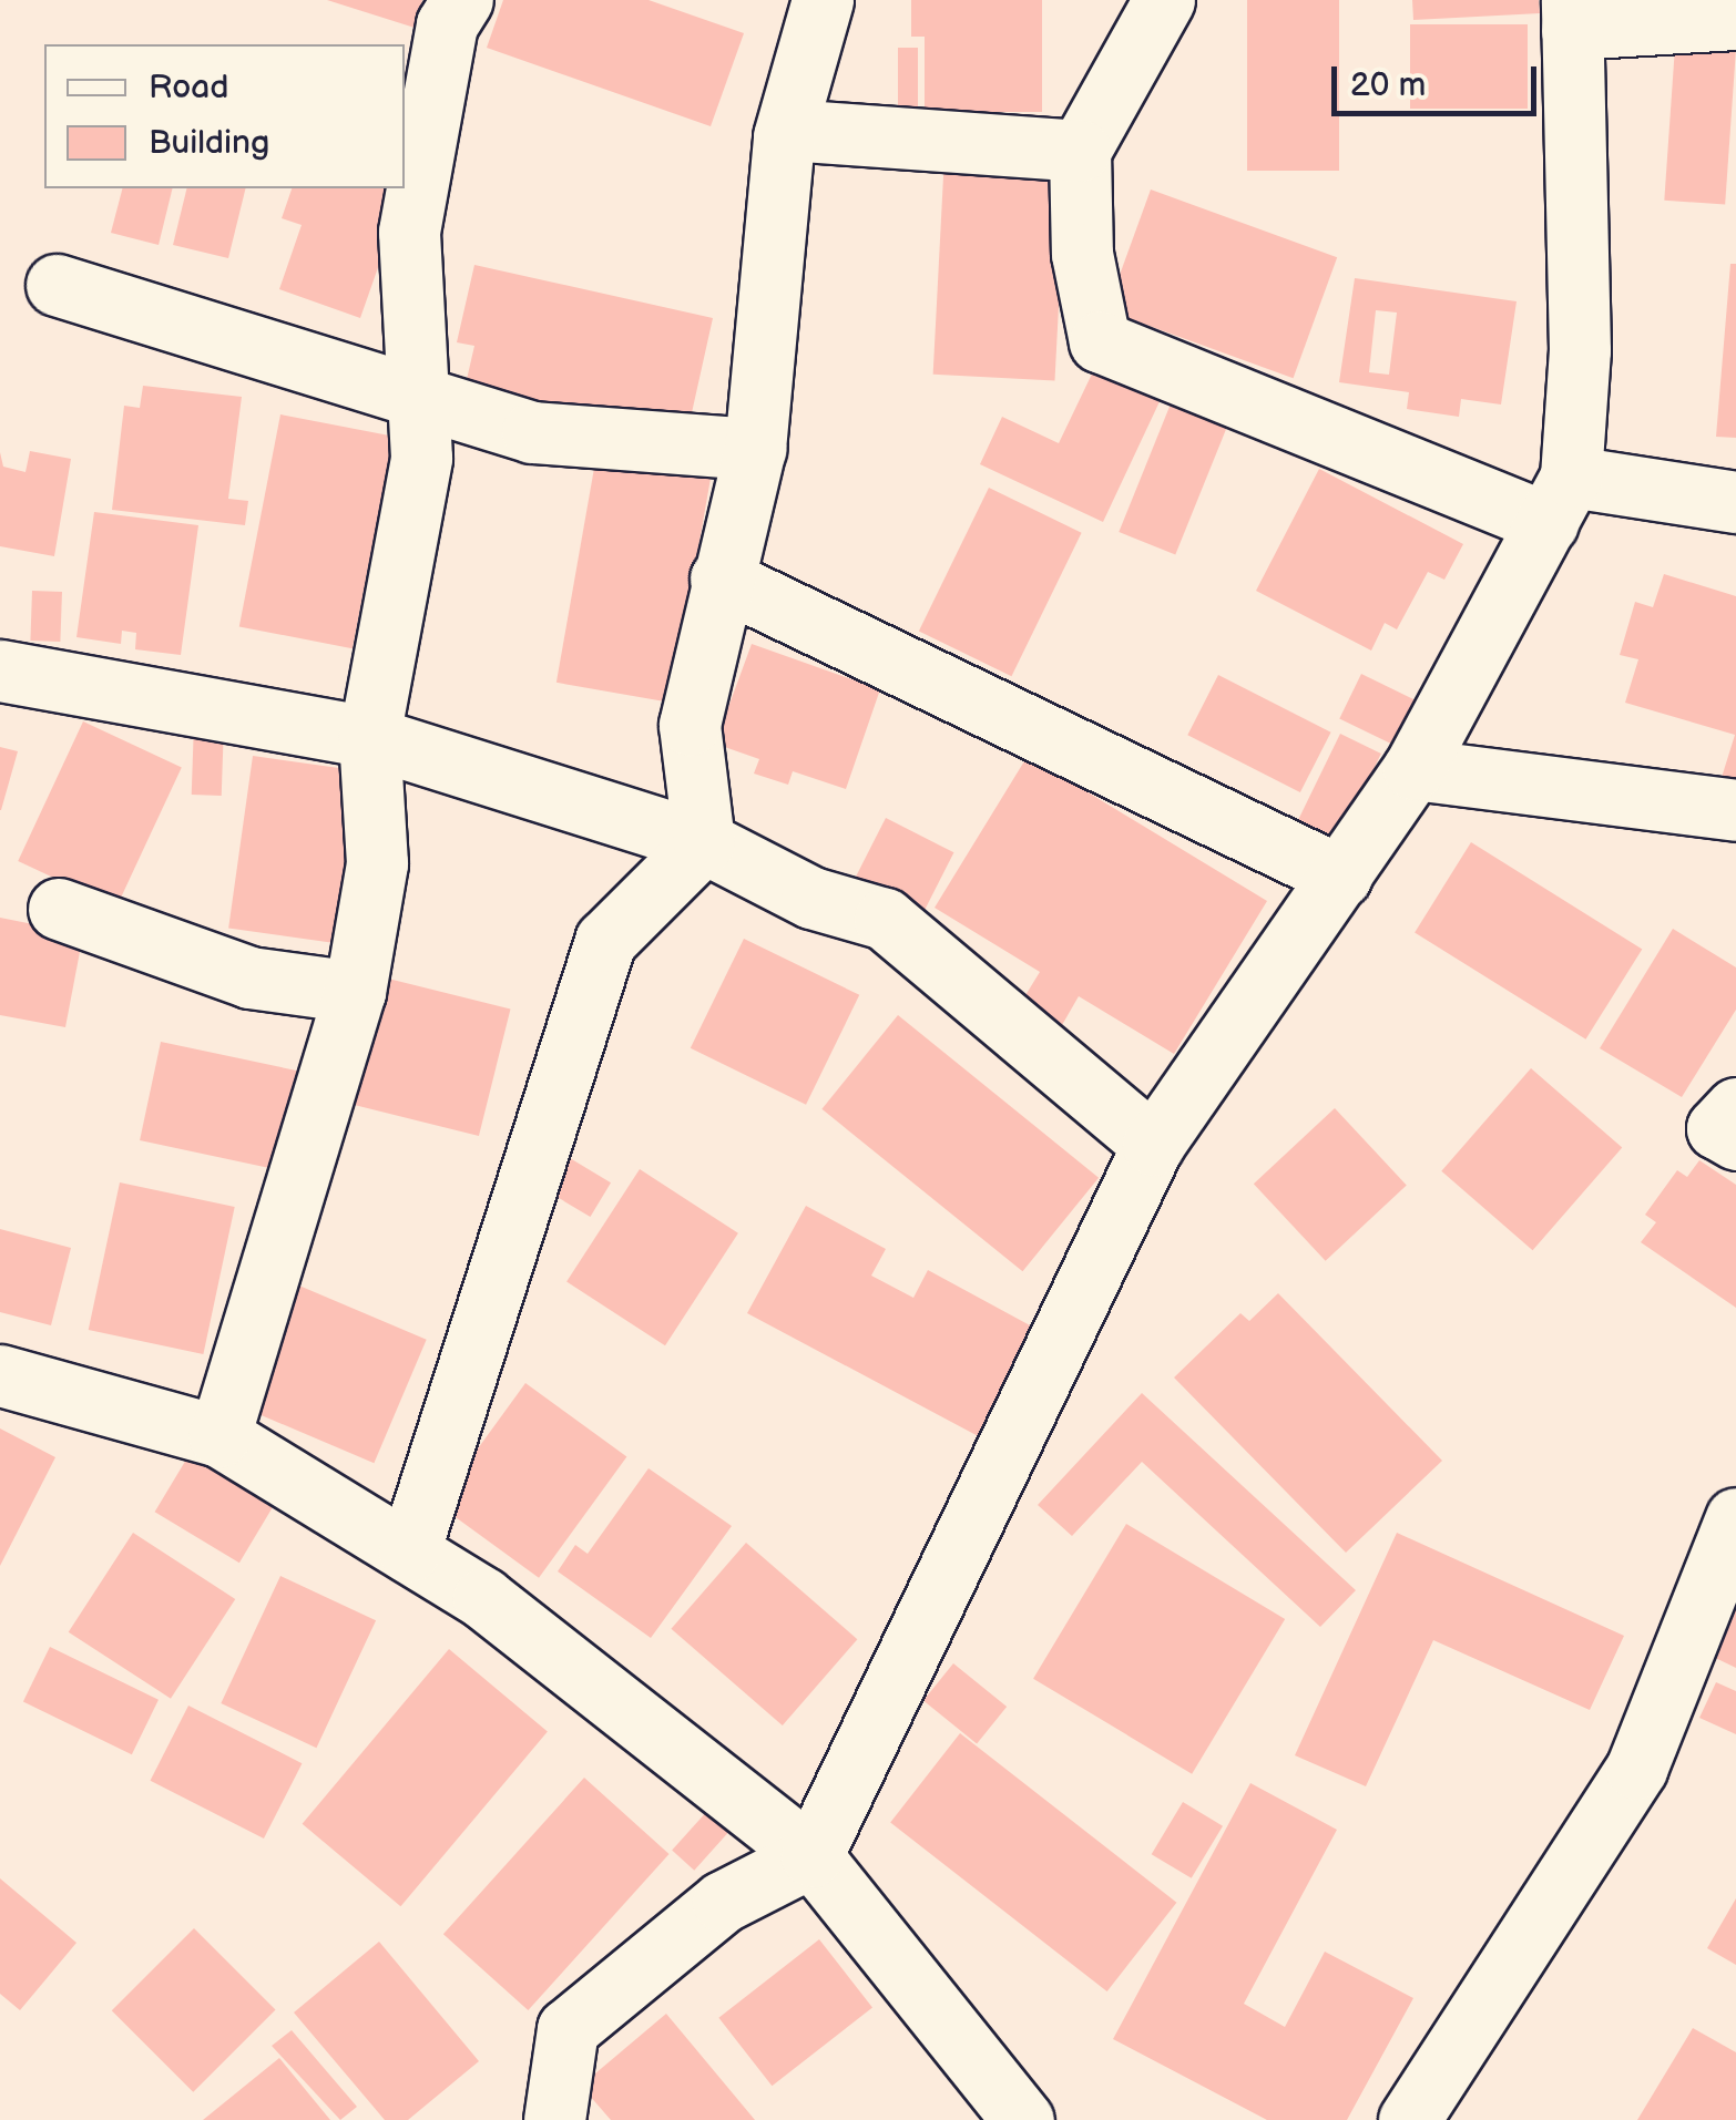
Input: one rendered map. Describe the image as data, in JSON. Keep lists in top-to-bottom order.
{
  "legend": ["Road", "Building"],
  "scale_bar": "20 m"
}
